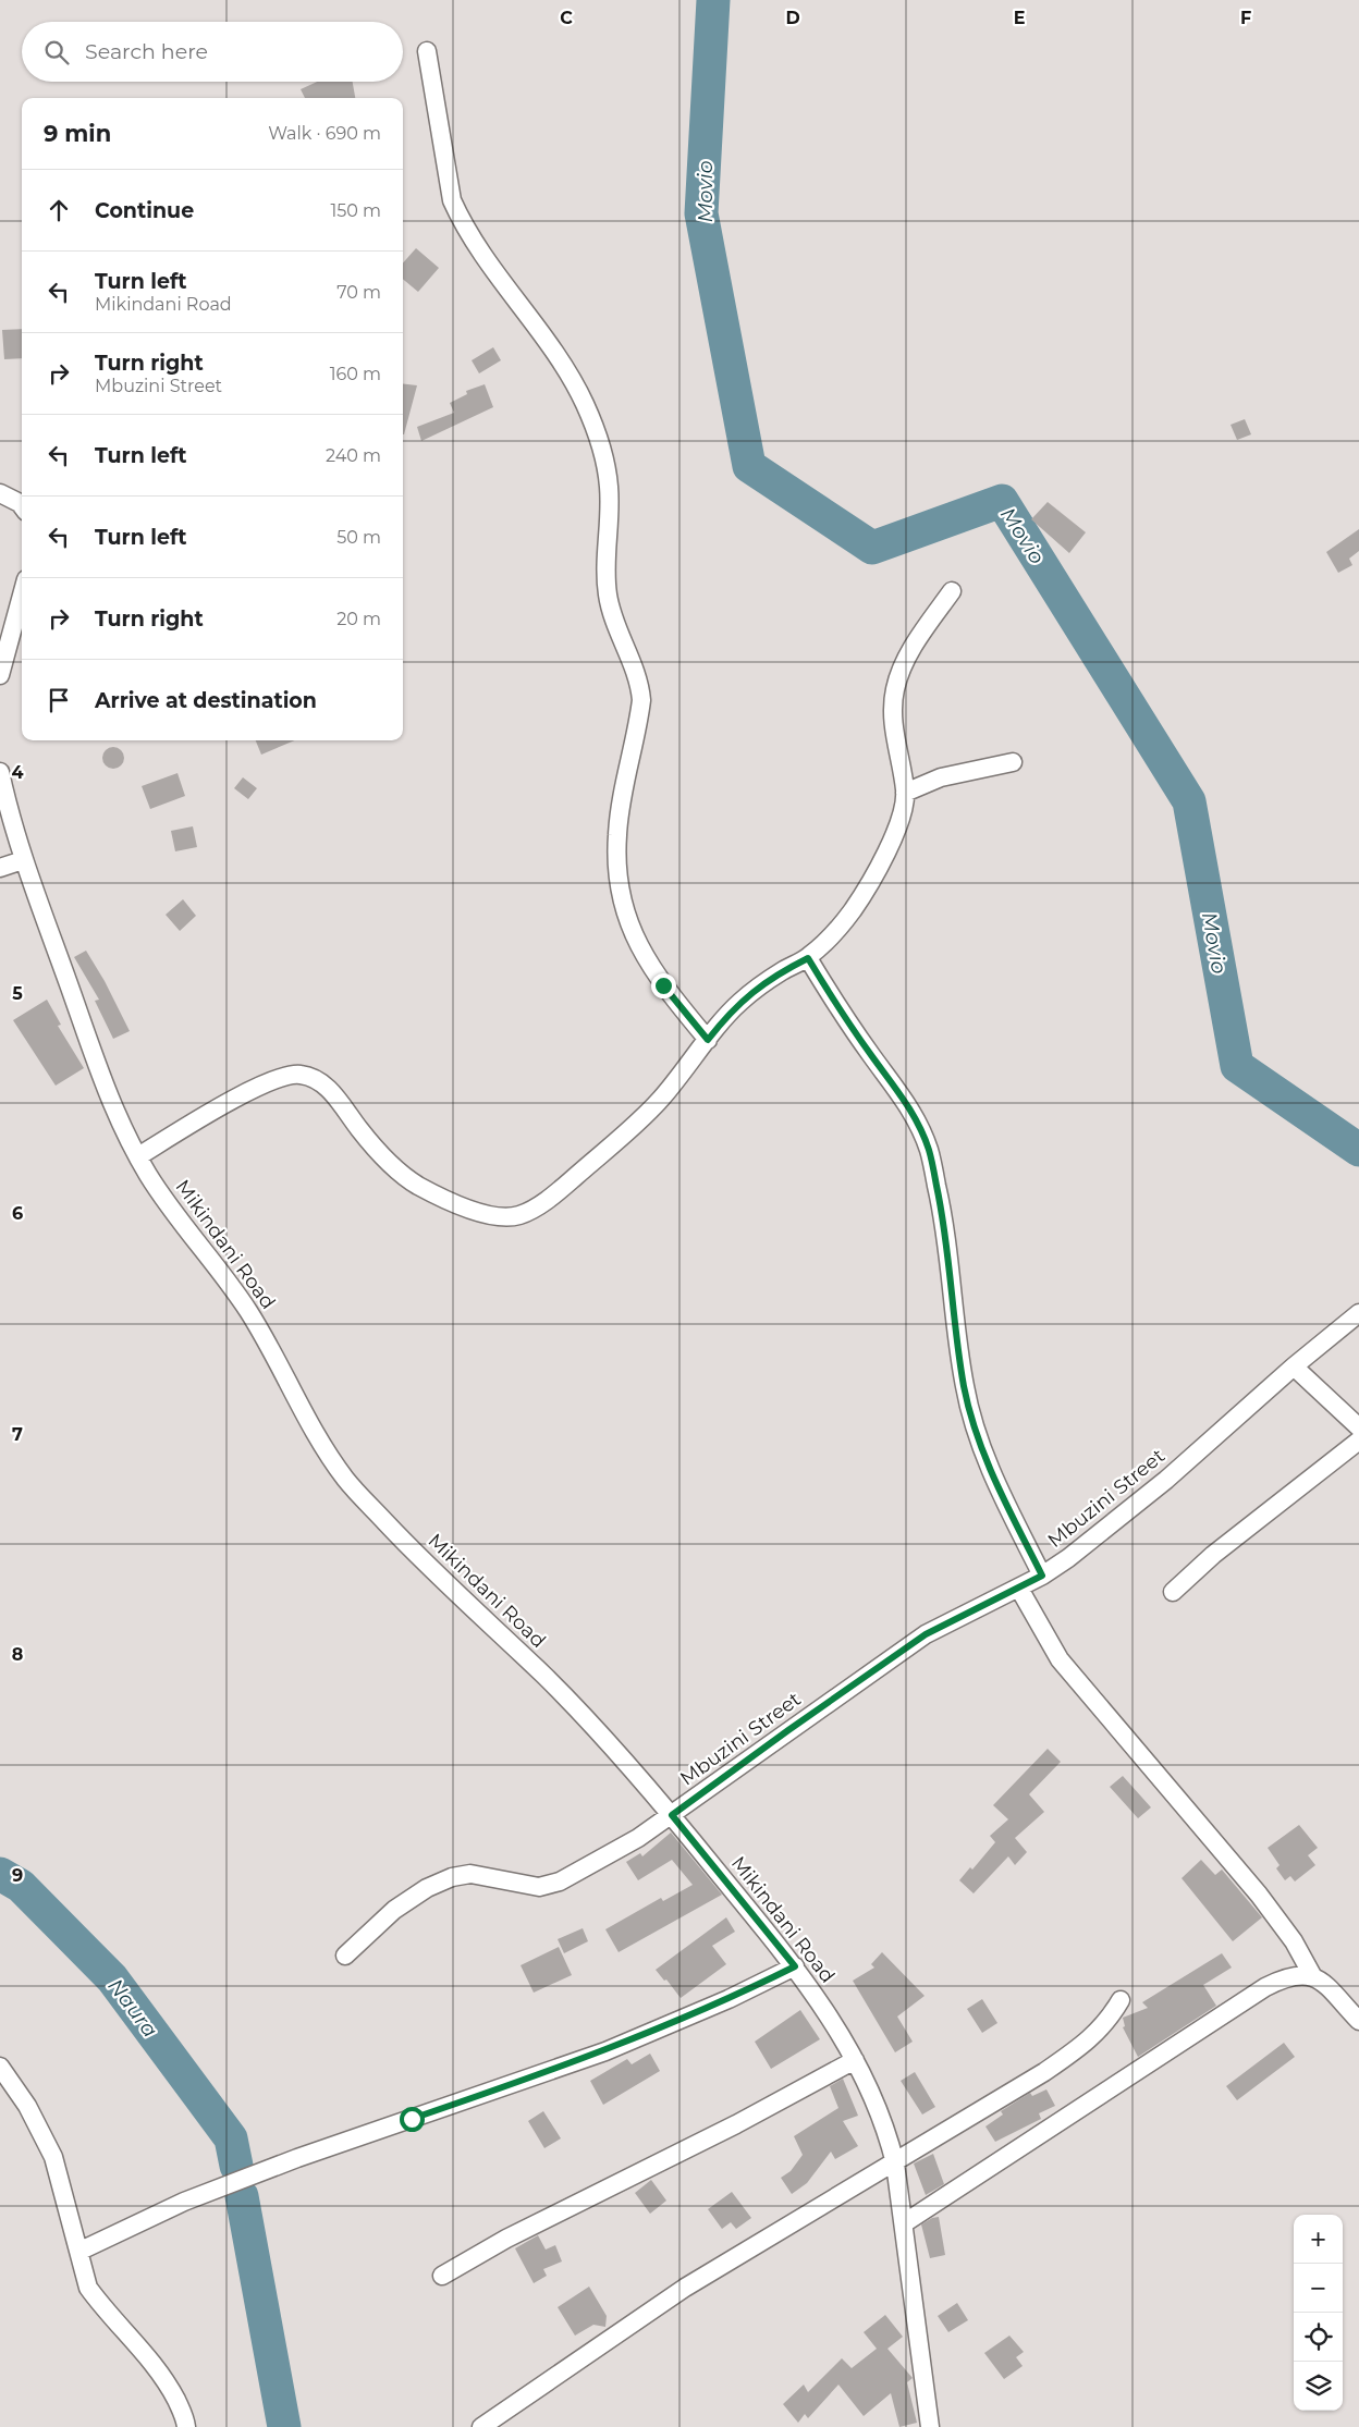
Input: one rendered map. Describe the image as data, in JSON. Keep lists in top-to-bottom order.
{
  "streets": {
    "street": ["Mikindani Road", "Mbuzini Street"]
  },
  "crossings": [
    ["Mikindani Road", "Mbuzini Street"]
  ],
  "water": ["Movio", "Naura"],
  "page": {
    "search": "Search here",
    "heading": ["9 min", "Walk · 690 m"],
    "list": [
      ["Continue", "150 m"],
      ["Turn left", "Mikindani Road", "70 m"],
      ["Turn right", "Mbuzini Street", "160 m"],
      ["Turn left", "240 m"],
      ["Turn left", "50 m"],
      ["Turn right", "20 m"],
      "Arrive at destination"
    ],
    "map_buttons": ["+", "−"]
  },
  "grid": {
    "columns": [
      "C",
      "D",
      "E",
      "F"
    ],
    "rows": [
      "4",
      "5",
      "6",
      "7",
      "8",
      "9"
    ]
  }
}
